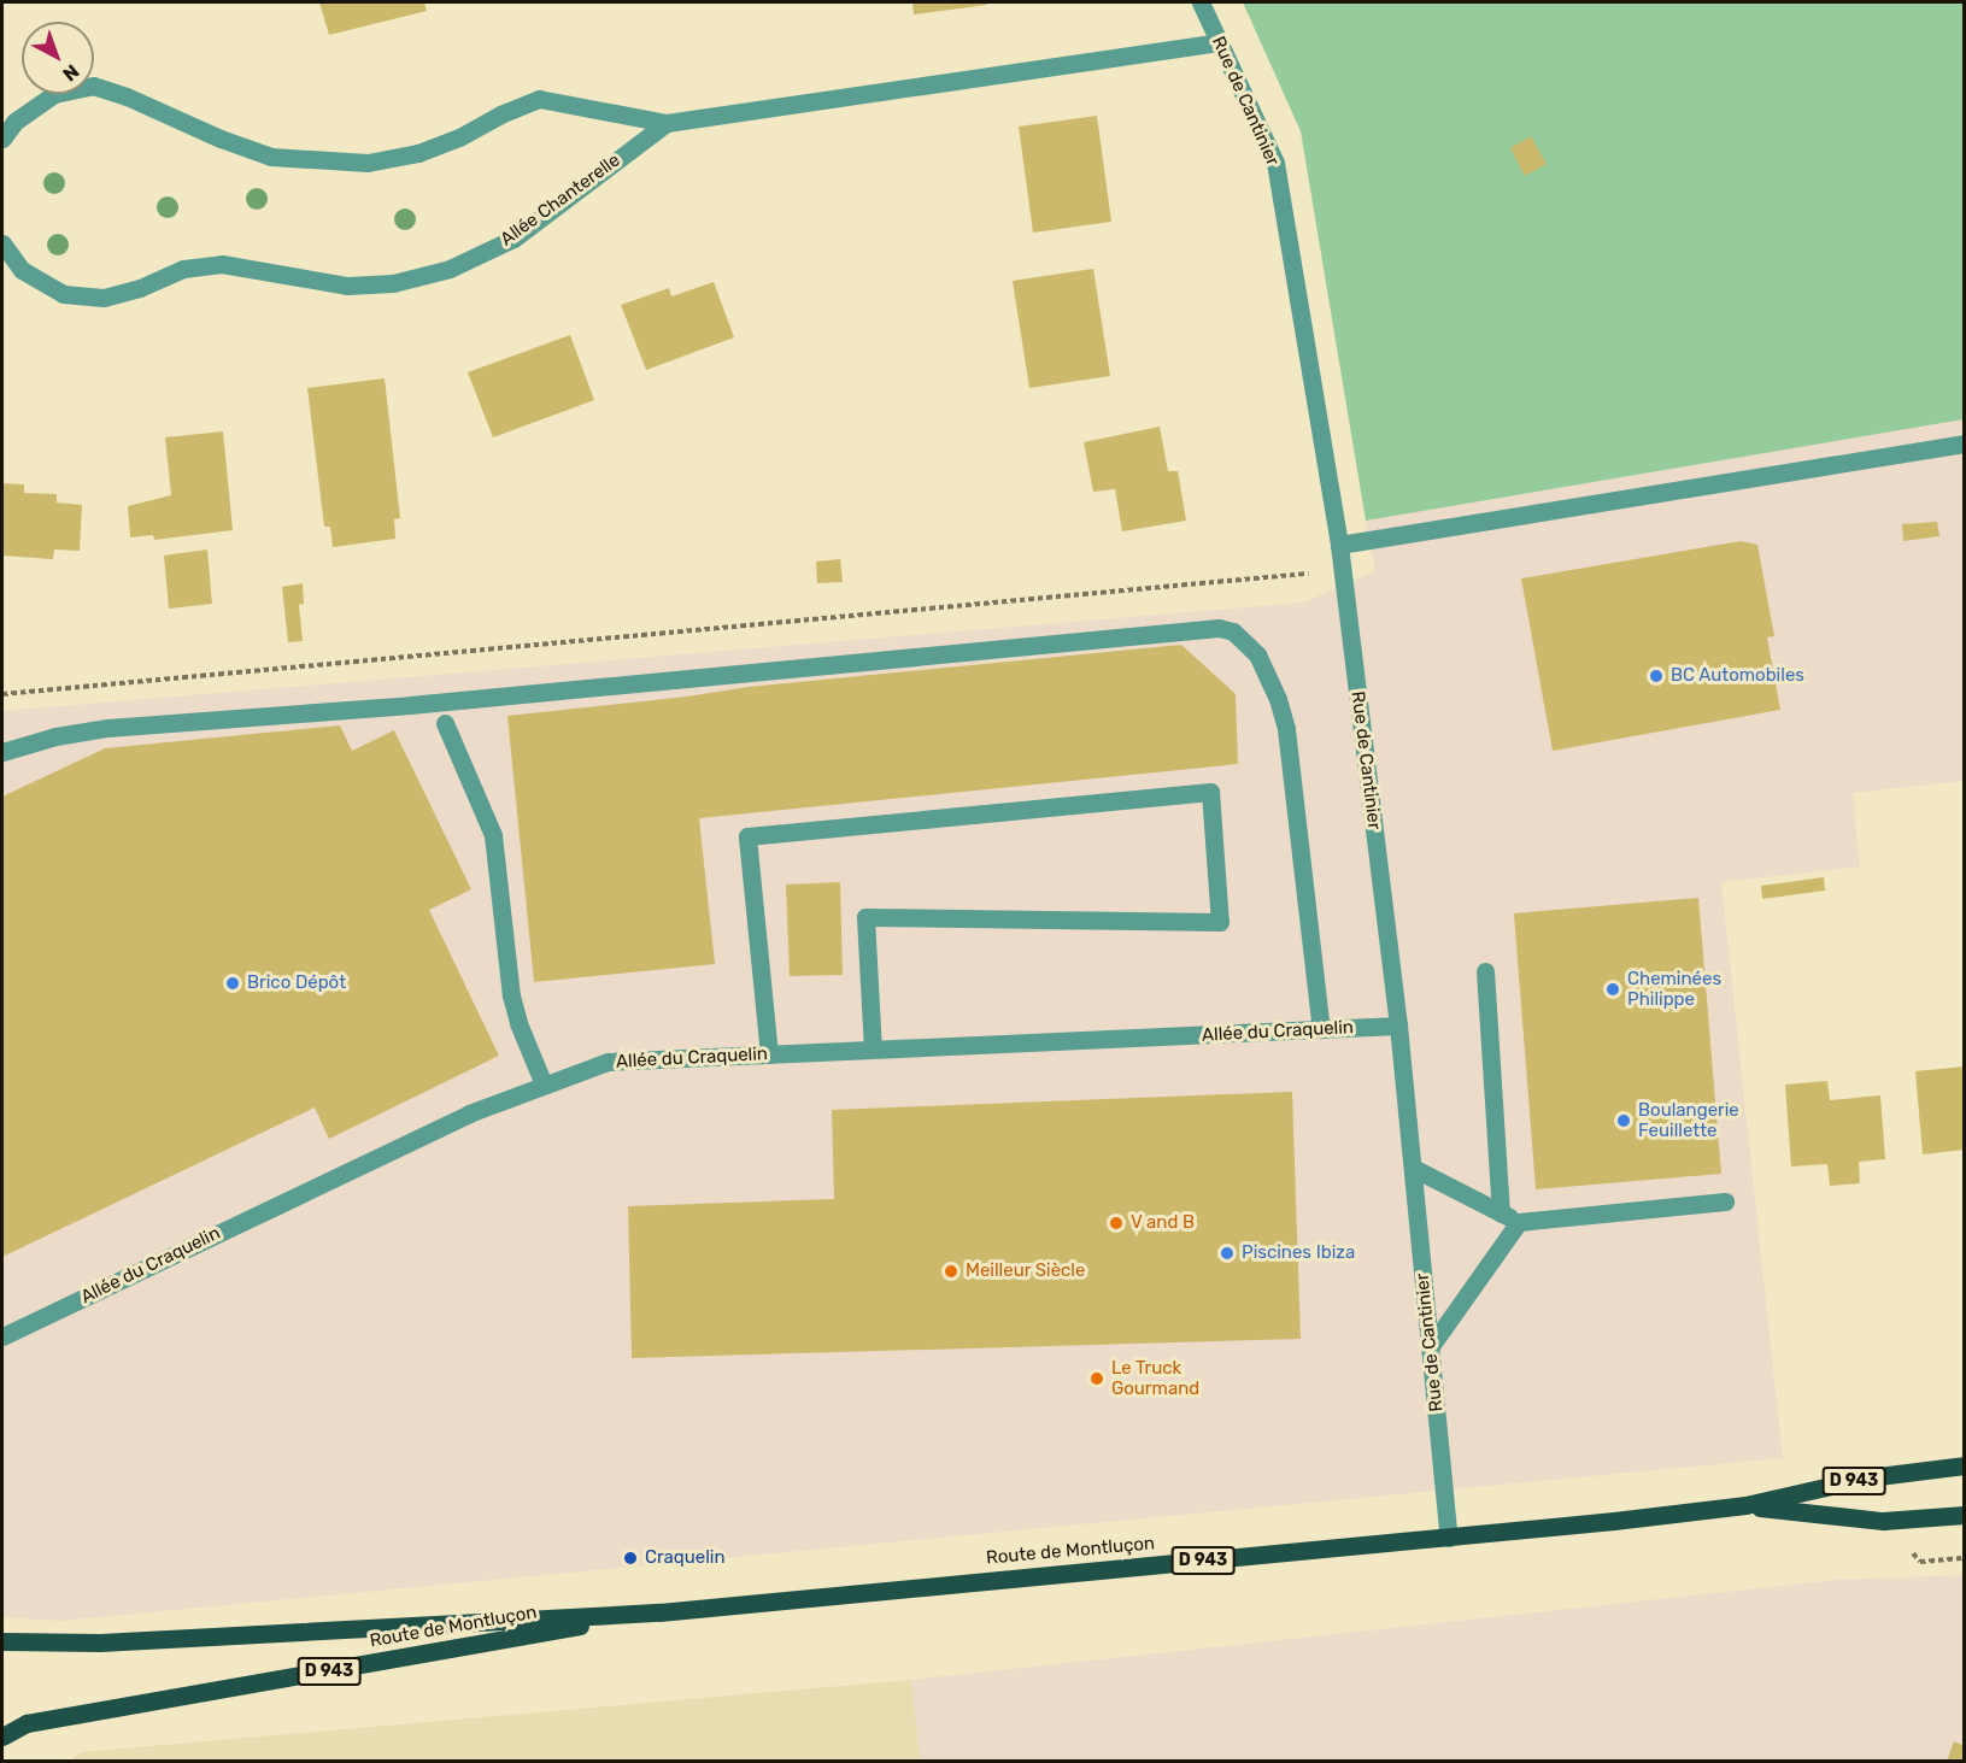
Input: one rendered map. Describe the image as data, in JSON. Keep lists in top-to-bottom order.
{
  "streets": {
    "main road": ["D 943", "Route de Montluçon"],
    "street": ["Rue de Cantinier", "Allée Chanterelle", "Allée du Craquelin"]
  },
  "crossings": [
    ["Rue de Cantinier", "Allée Chanterelle"],
    ["Rue de Cantinier", "Allée du Craquelin"],
    ["Rue de Cantinier", "Route de Montluçon"]
  ],
  "places": [
    "BC Automobiles",
    "Brico Dépôt",
    "Cheminées Philippe",
    "Boulangerie Feuillette",
    "V and B",
    "Piscines Ibiza",
    "Meilleur Siècle",
    "Le Truck Gourmand",
    "Craquelin"
  ],
  "north": "bottom right"
}
